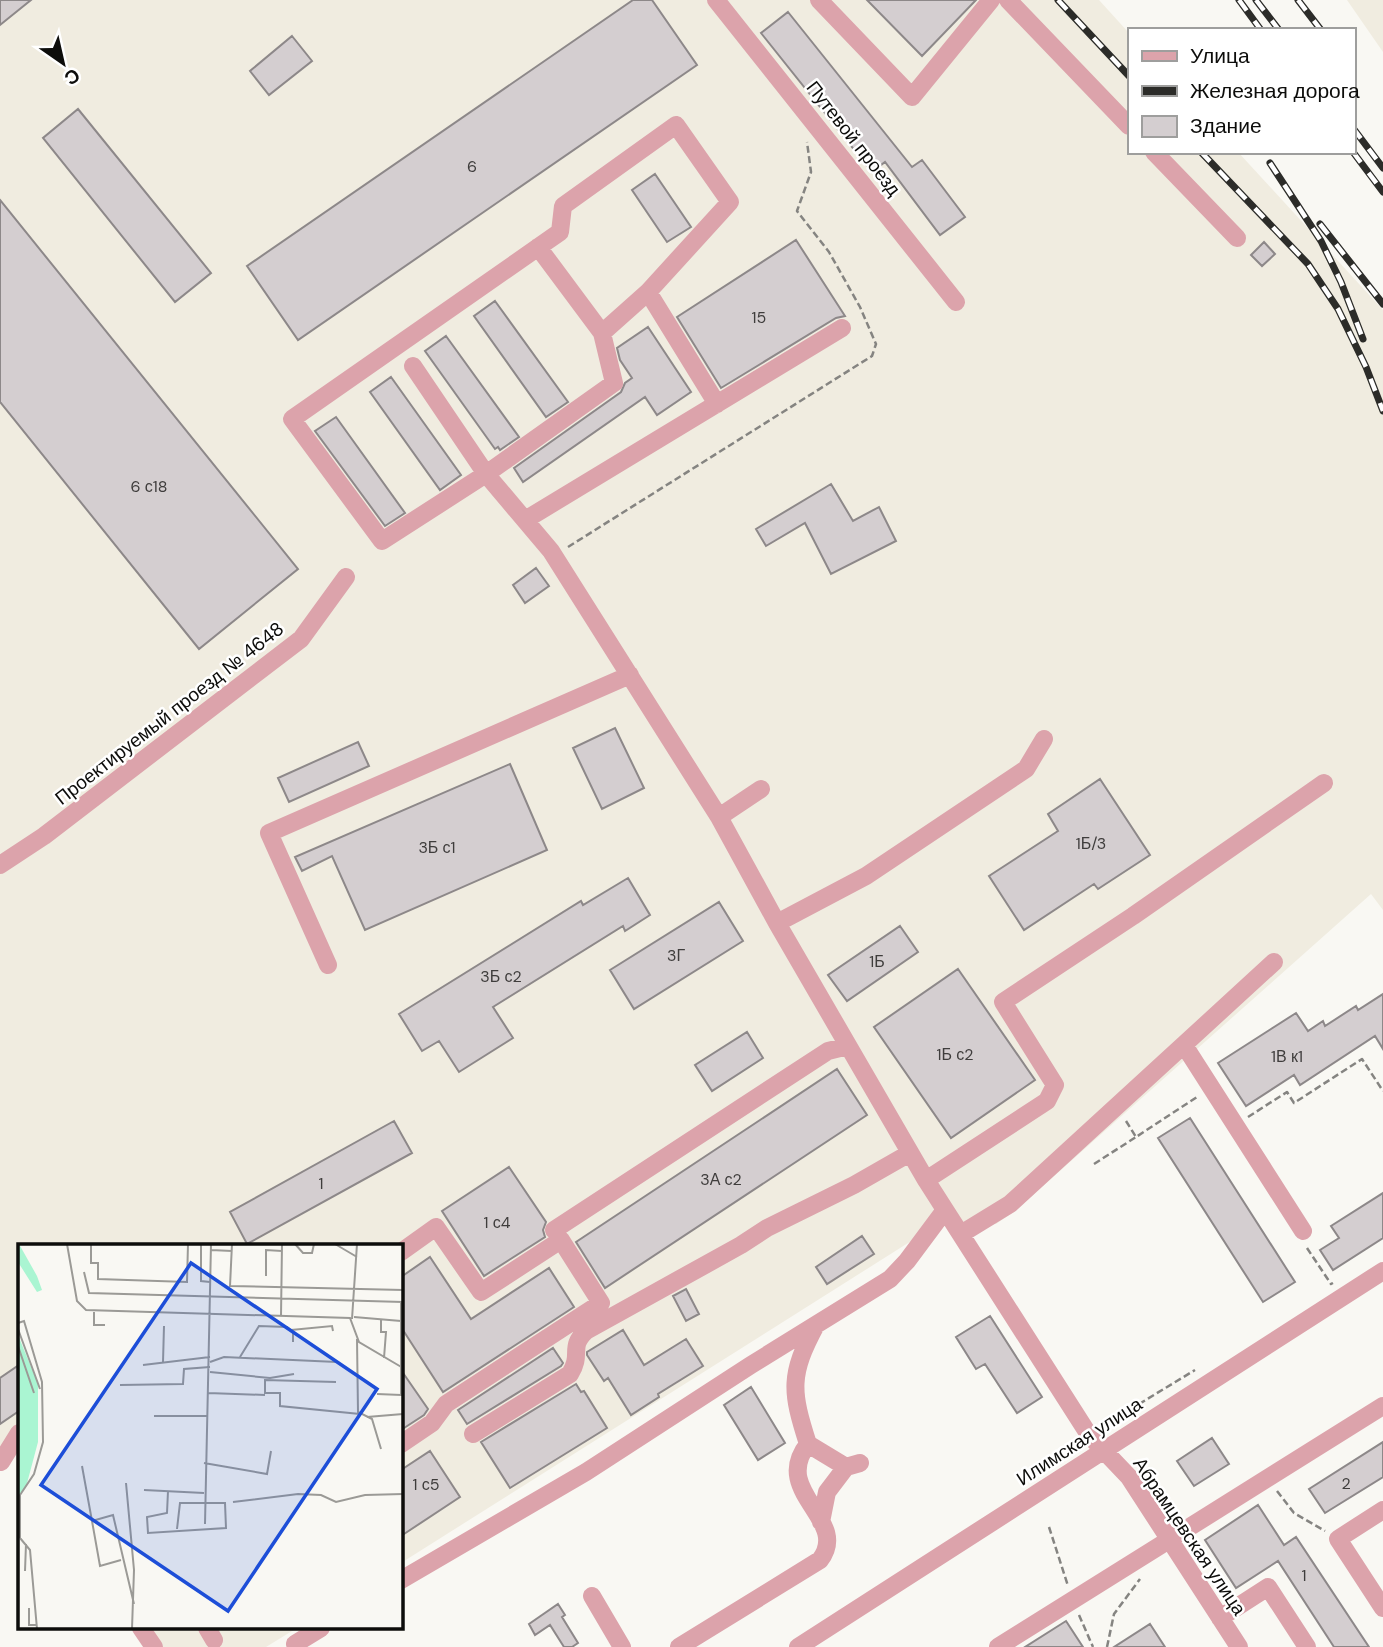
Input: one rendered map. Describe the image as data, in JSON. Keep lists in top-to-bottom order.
{
  "streets": {
    "street": [
      "Путевой проезд",
      "Проектируемый проезд № 4648",
      "Илимская улица",
      "Абрамцевская улица"
    ]
  },
  "crossings": [
    ["Илимская улица", "Абрамцевская улица"]
  ],
  "house_numbers": [
    "6",
    "15",
    "6 с18",
    "1Б/3",
    "3Б с1",
    "3Г",
    "1Б",
    "3Б с2",
    "1Б с2",
    "1В к1",
    "3А с2",
    "1",
    "1 с4",
    "2",
    "1 с5",
    "1"
  ],
  "legend": ["Улица", "Железная дорога", "Здание"],
  "north": "bottom right"
}
